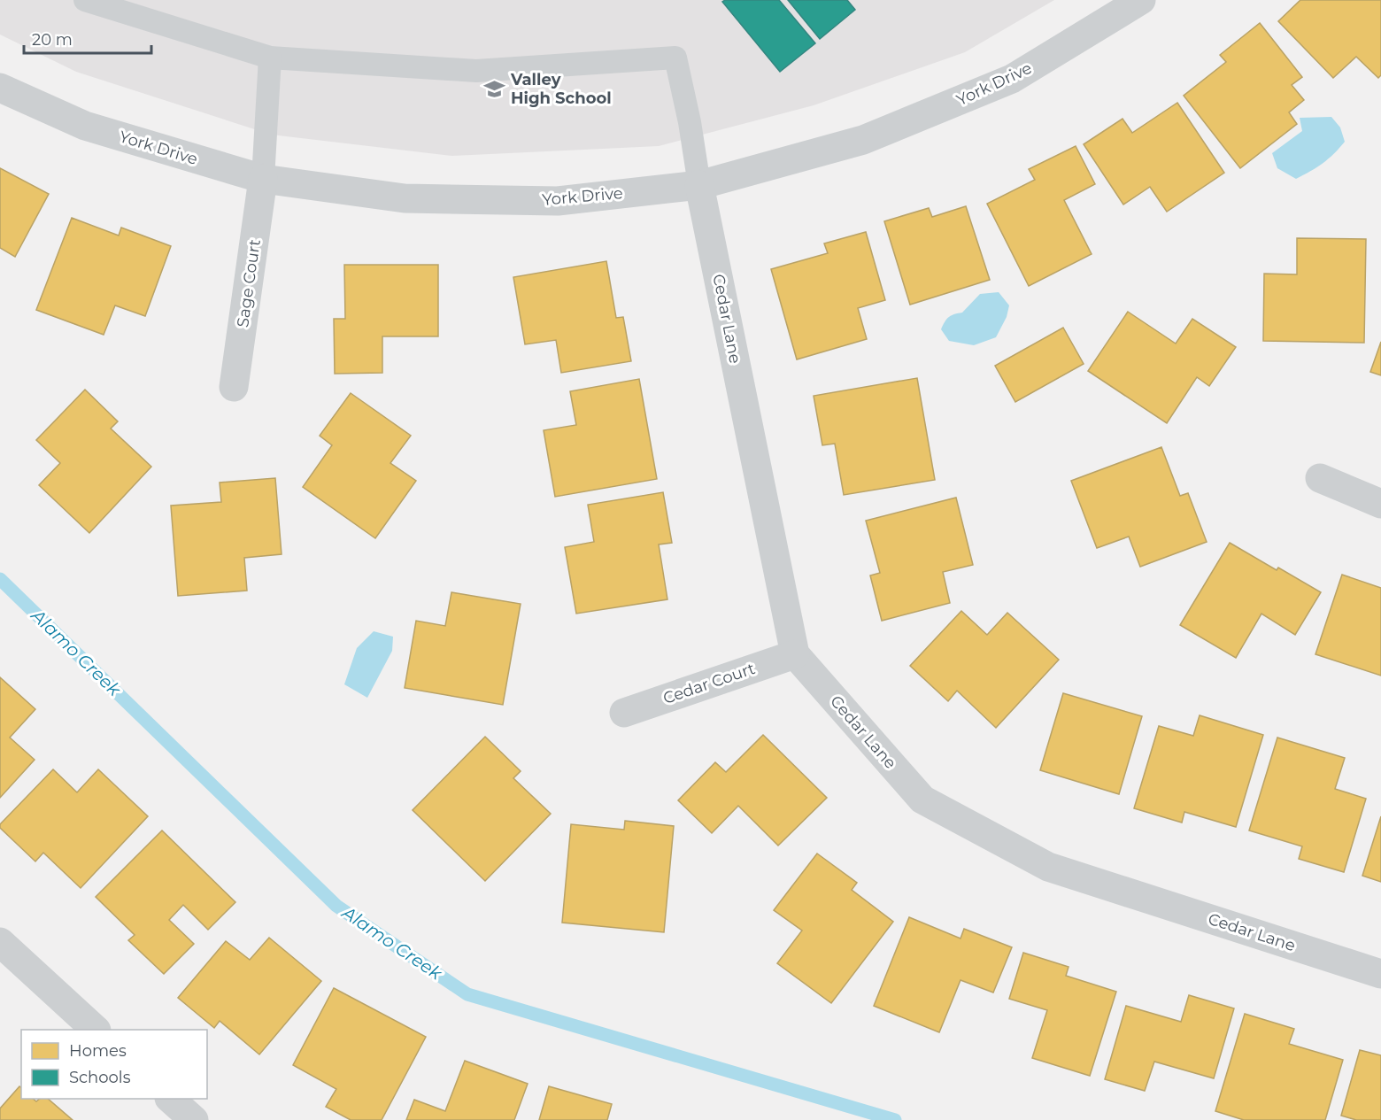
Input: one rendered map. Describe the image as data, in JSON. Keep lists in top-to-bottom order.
{
  "streets": {
    "street": [
      "York Drive",
      "Sage Court",
      "Cedar Lane",
      "Cedar Court"
    ]
  },
  "crossings": [
    ["York Drive", "Sage Court"],
    ["York Drive", "Cedar Lane"],
    ["Cedar Lane", "Cedar Court"]
  ],
  "water": ["Alamo Creek"],
  "places": {
    "school or university": ["Valley High School"]
  },
  "legend": ["Homes", "Schools"],
  "scale_bar": "20 m"
}
